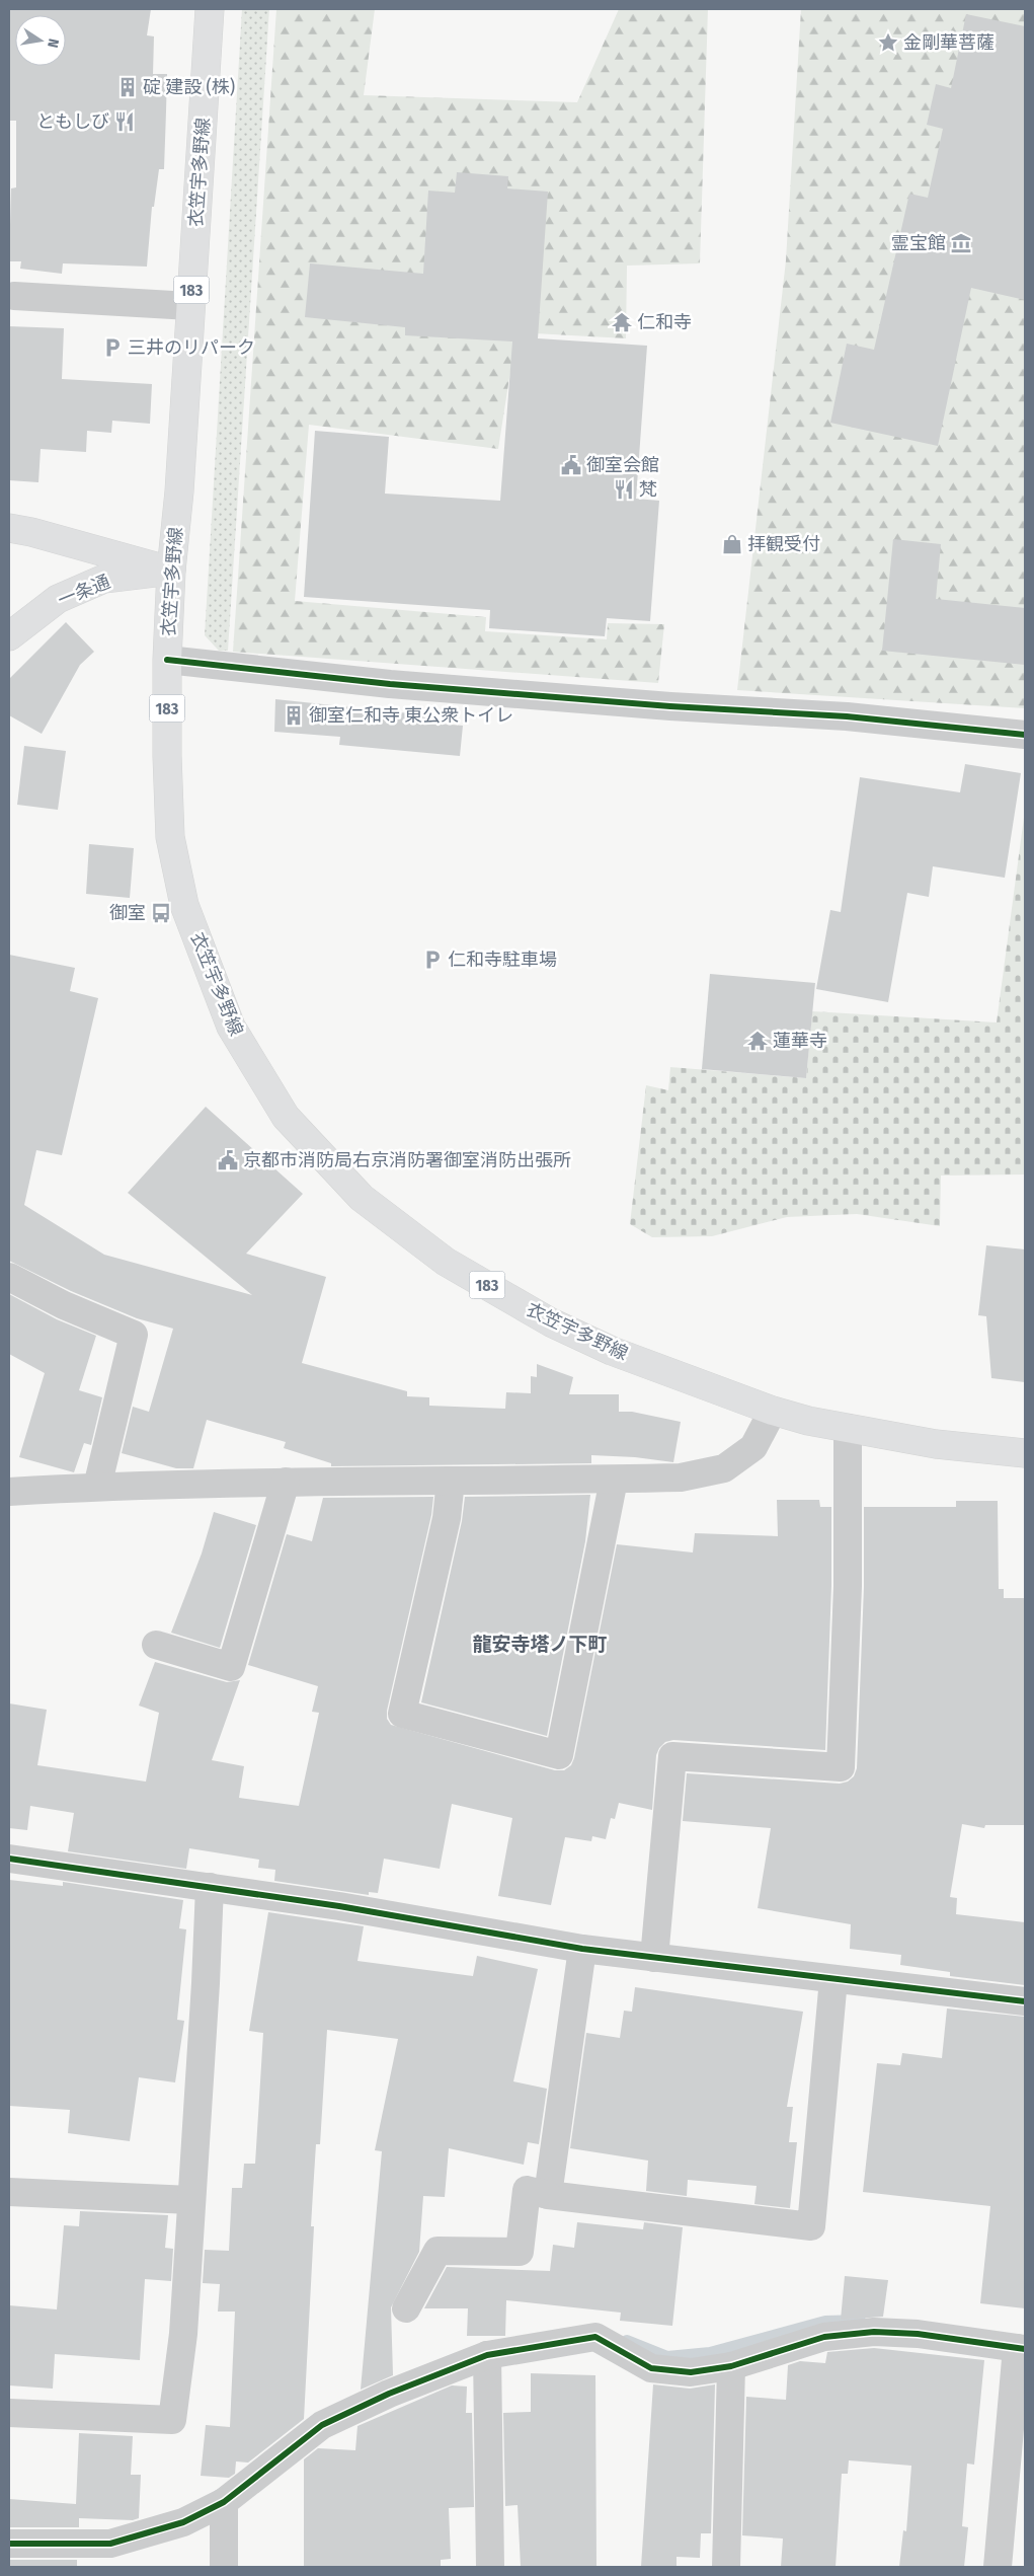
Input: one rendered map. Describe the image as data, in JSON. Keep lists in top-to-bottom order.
{
  "streets": {
    "main road": ["衣笠宇多野線", "183", "一条通"]
  },
  "crossings": [
    ["衣笠宇多野線", "一条通"]
  ],
  "districts": ["龍安寺塔ノ下町"],
  "places": {
    "place": ["金剛華菩薩"],
    "building": ["碇 建設 (株)", "御室仁和寺 東公衆トイレ"],
    "restaurant": ["ともしび", "梵"],
    "museum": ["霊宝館"],
    "temple": ["仁和寺", "蓮華寺"],
    "parking": ["三井のリパーク", "仁和寺駐車場"],
    "public building": ["御室会館", "京都市消防局右京消防署御室消防出張所"],
    "shop": ["拝観受付"],
    "bus stop": ["御室"]
  },
  "north": "right"
}
